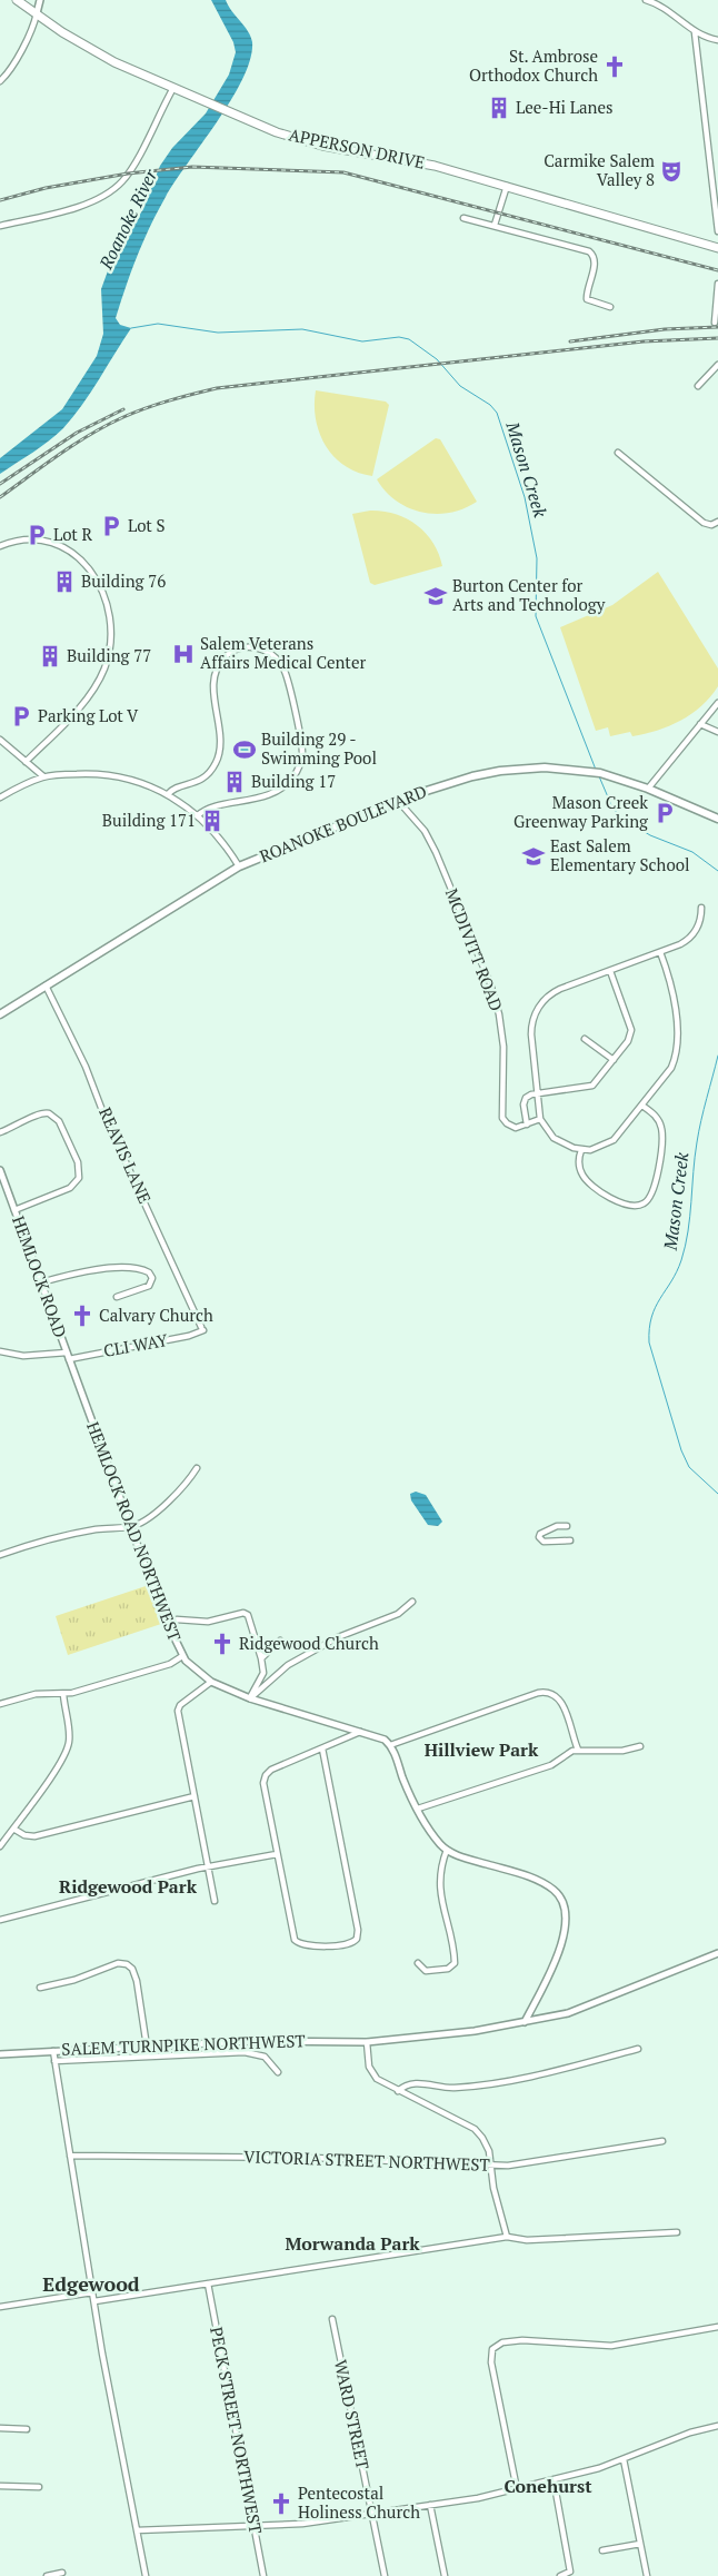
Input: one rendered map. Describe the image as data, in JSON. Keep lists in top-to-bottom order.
{
  "streets": {
    "main road": ["APPERSON DRIVE", "ROANOKE BOULEVARD"],
    "street": [
      "MCDIVITT ROAD",
      "REAVIS LANE",
      "HEMLOCK ROAD",
      "CLI WAY",
      "HEMLOCK ROAD NORTHWEST",
      "SALEM TURNPIKE NORTHWEST",
      "VICTORIA STREET NORTHWEST",
      "WARD STREET",
      "PECK STREET NORTHWEST"
    ]
  },
  "crossings": [
    ["ROANOKE BOULEVARD", "MCDIVITT ROAD"],
    ["ROANOKE BOULEVARD", "REAVIS LANE"],
    ["REAVIS LANE", "CLI WAY"],
    ["HEMLOCK ROAD", "CLI WAY"],
    ["HEMLOCK ROAD", "HEMLOCK ROAD NORTHWEST"],
    ["CLI WAY", "HEMLOCK ROAD NORTHWEST"]
  ],
  "districts": [
    "Hillview Park",
    "Ridgewood Park",
    "Morwanda Park",
    "Edgewood",
    "Conehurst"
  ],
  "water": ["Roanoke River", "Mason Creek"],
  "places": {
    "church": [
      "St. Ambrose Orthodox Church",
      "Calvary Church",
      "Ridgewood Church",
      "Pentecostal Holiness Church"
    ],
    "building": [
      "Lee-Hi Lanes",
      "Building 76",
      "Building 77",
      "Building 17",
      "Building 171"
    ],
    "theatre": ["Carmike Salem Valley 8"],
    "parking": [
      "Lot S",
      "Lot R",
      "Parking Lot V",
      "Mason Creek Greenway Parking"
    ],
    "school or university": ["Burton Center for Arts and Technology", "East Salem Elementary School"],
    "hospital": ["Salem Veterans Affairs Medical Center"],
    "sports": ["Building 29 - Swimming Pool"]
  }
}
